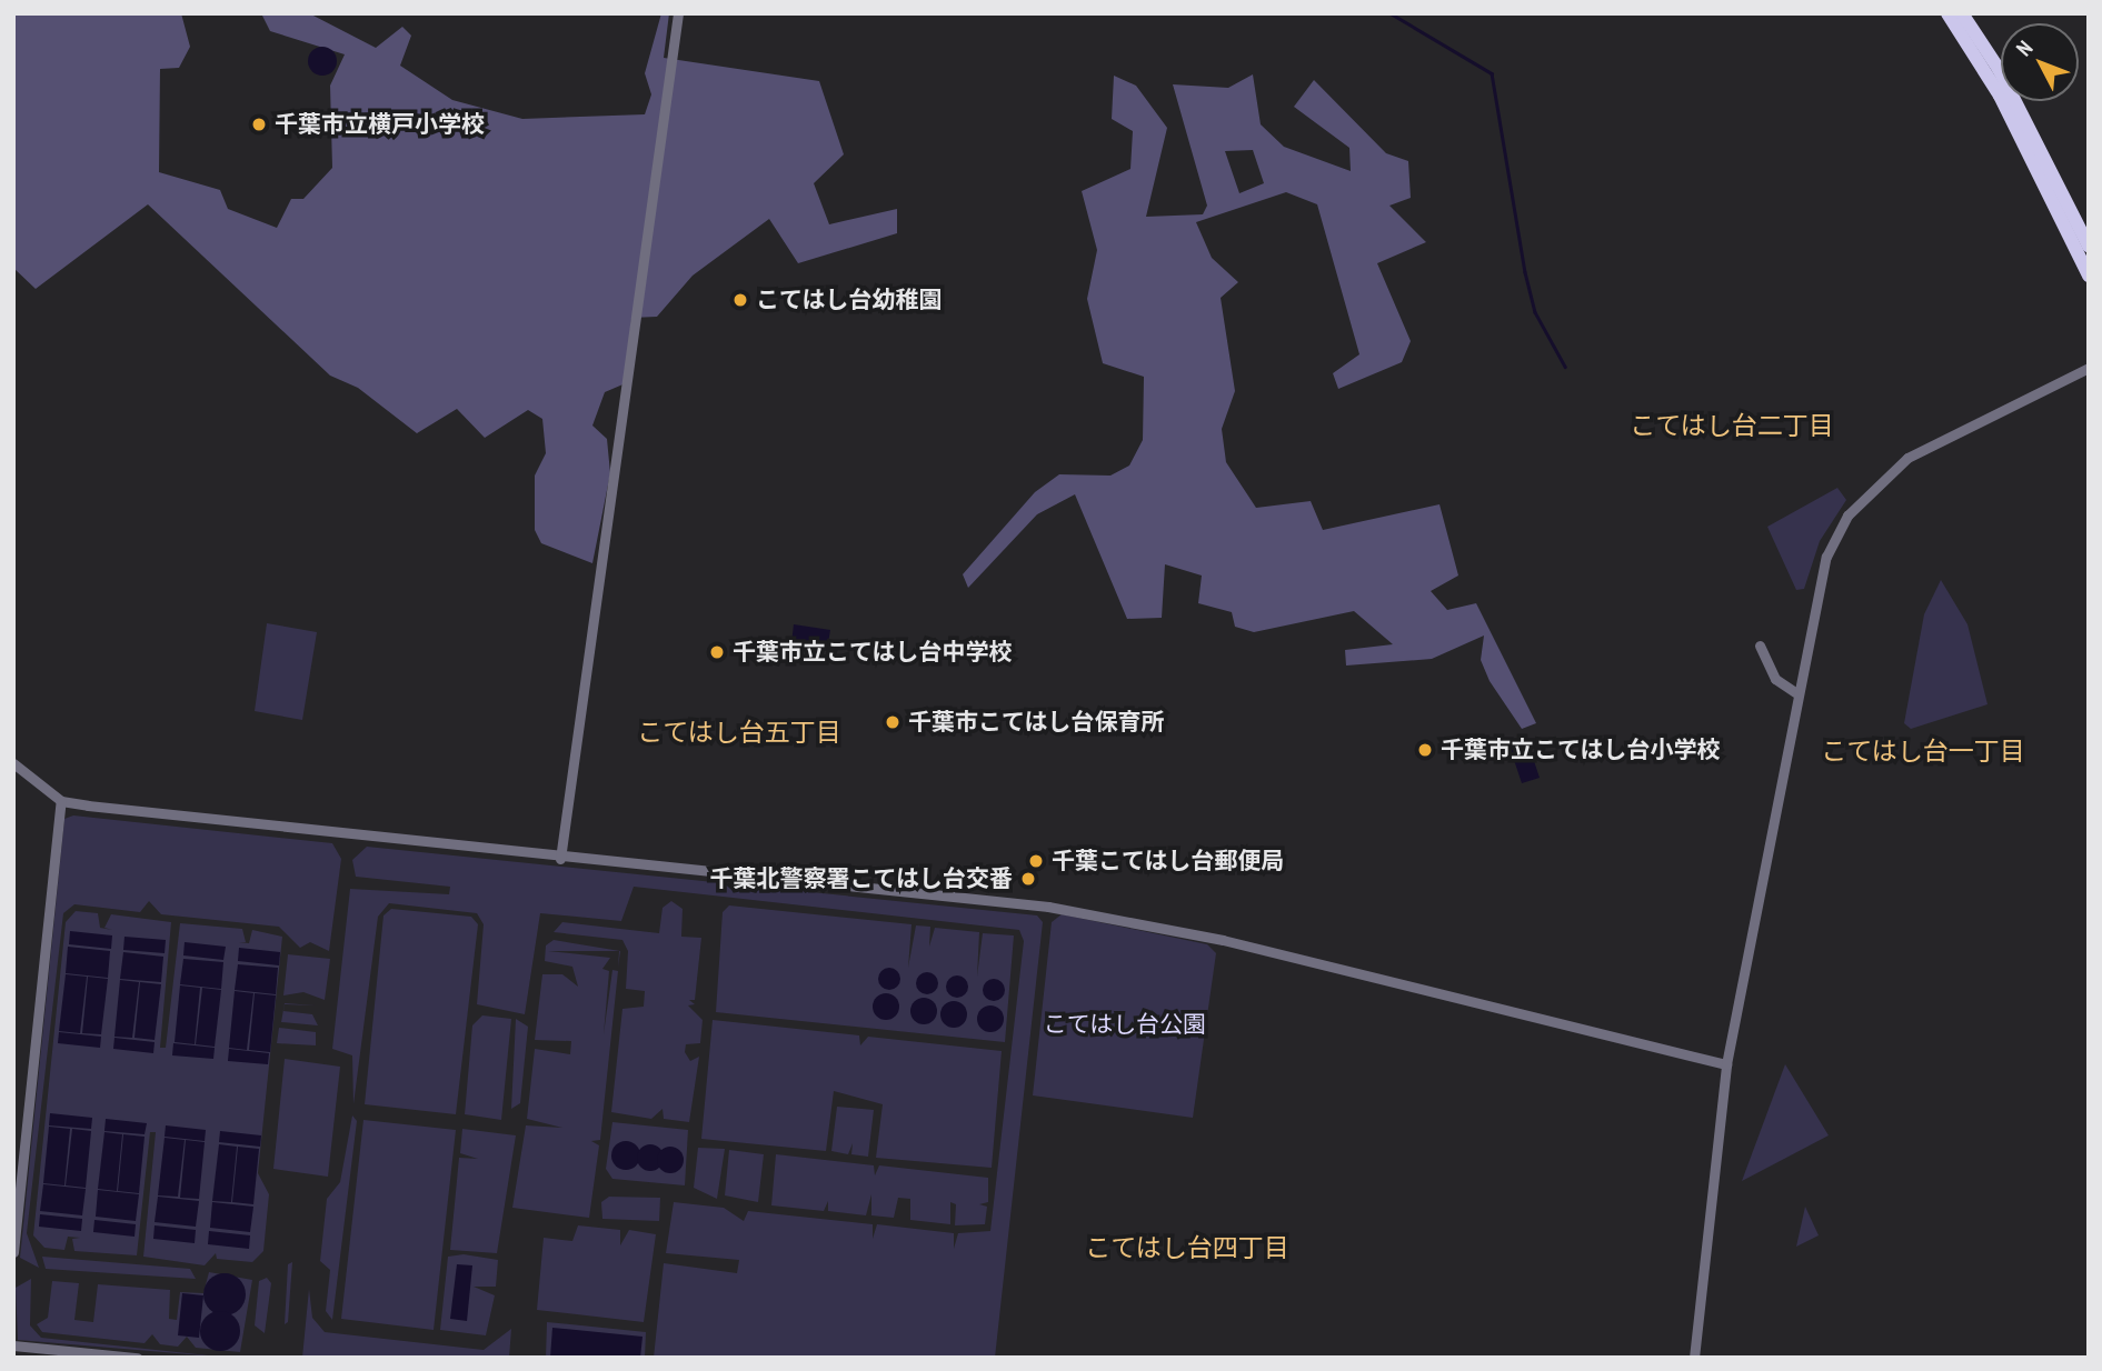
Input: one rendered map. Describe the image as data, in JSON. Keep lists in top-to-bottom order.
{
  "districts": [
    "こてはし台二丁目",
    "こてはし台五丁目",
    "こてはし台一丁目",
    "こてはし台四丁目"
  ],
  "parks": ["こてはし台公園"],
  "places": [
    "千葉市立横戸小学校",
    "こてはし台幼稚園",
    "千葉市立こてはし台中学校",
    "千葉市こてはし台保育所",
    "千葉市立こてはし台小学校",
    "千葉こてはし台郵便局",
    "千葉北警察署こてはし台交番"
  ],
  "north": "top left"
}
